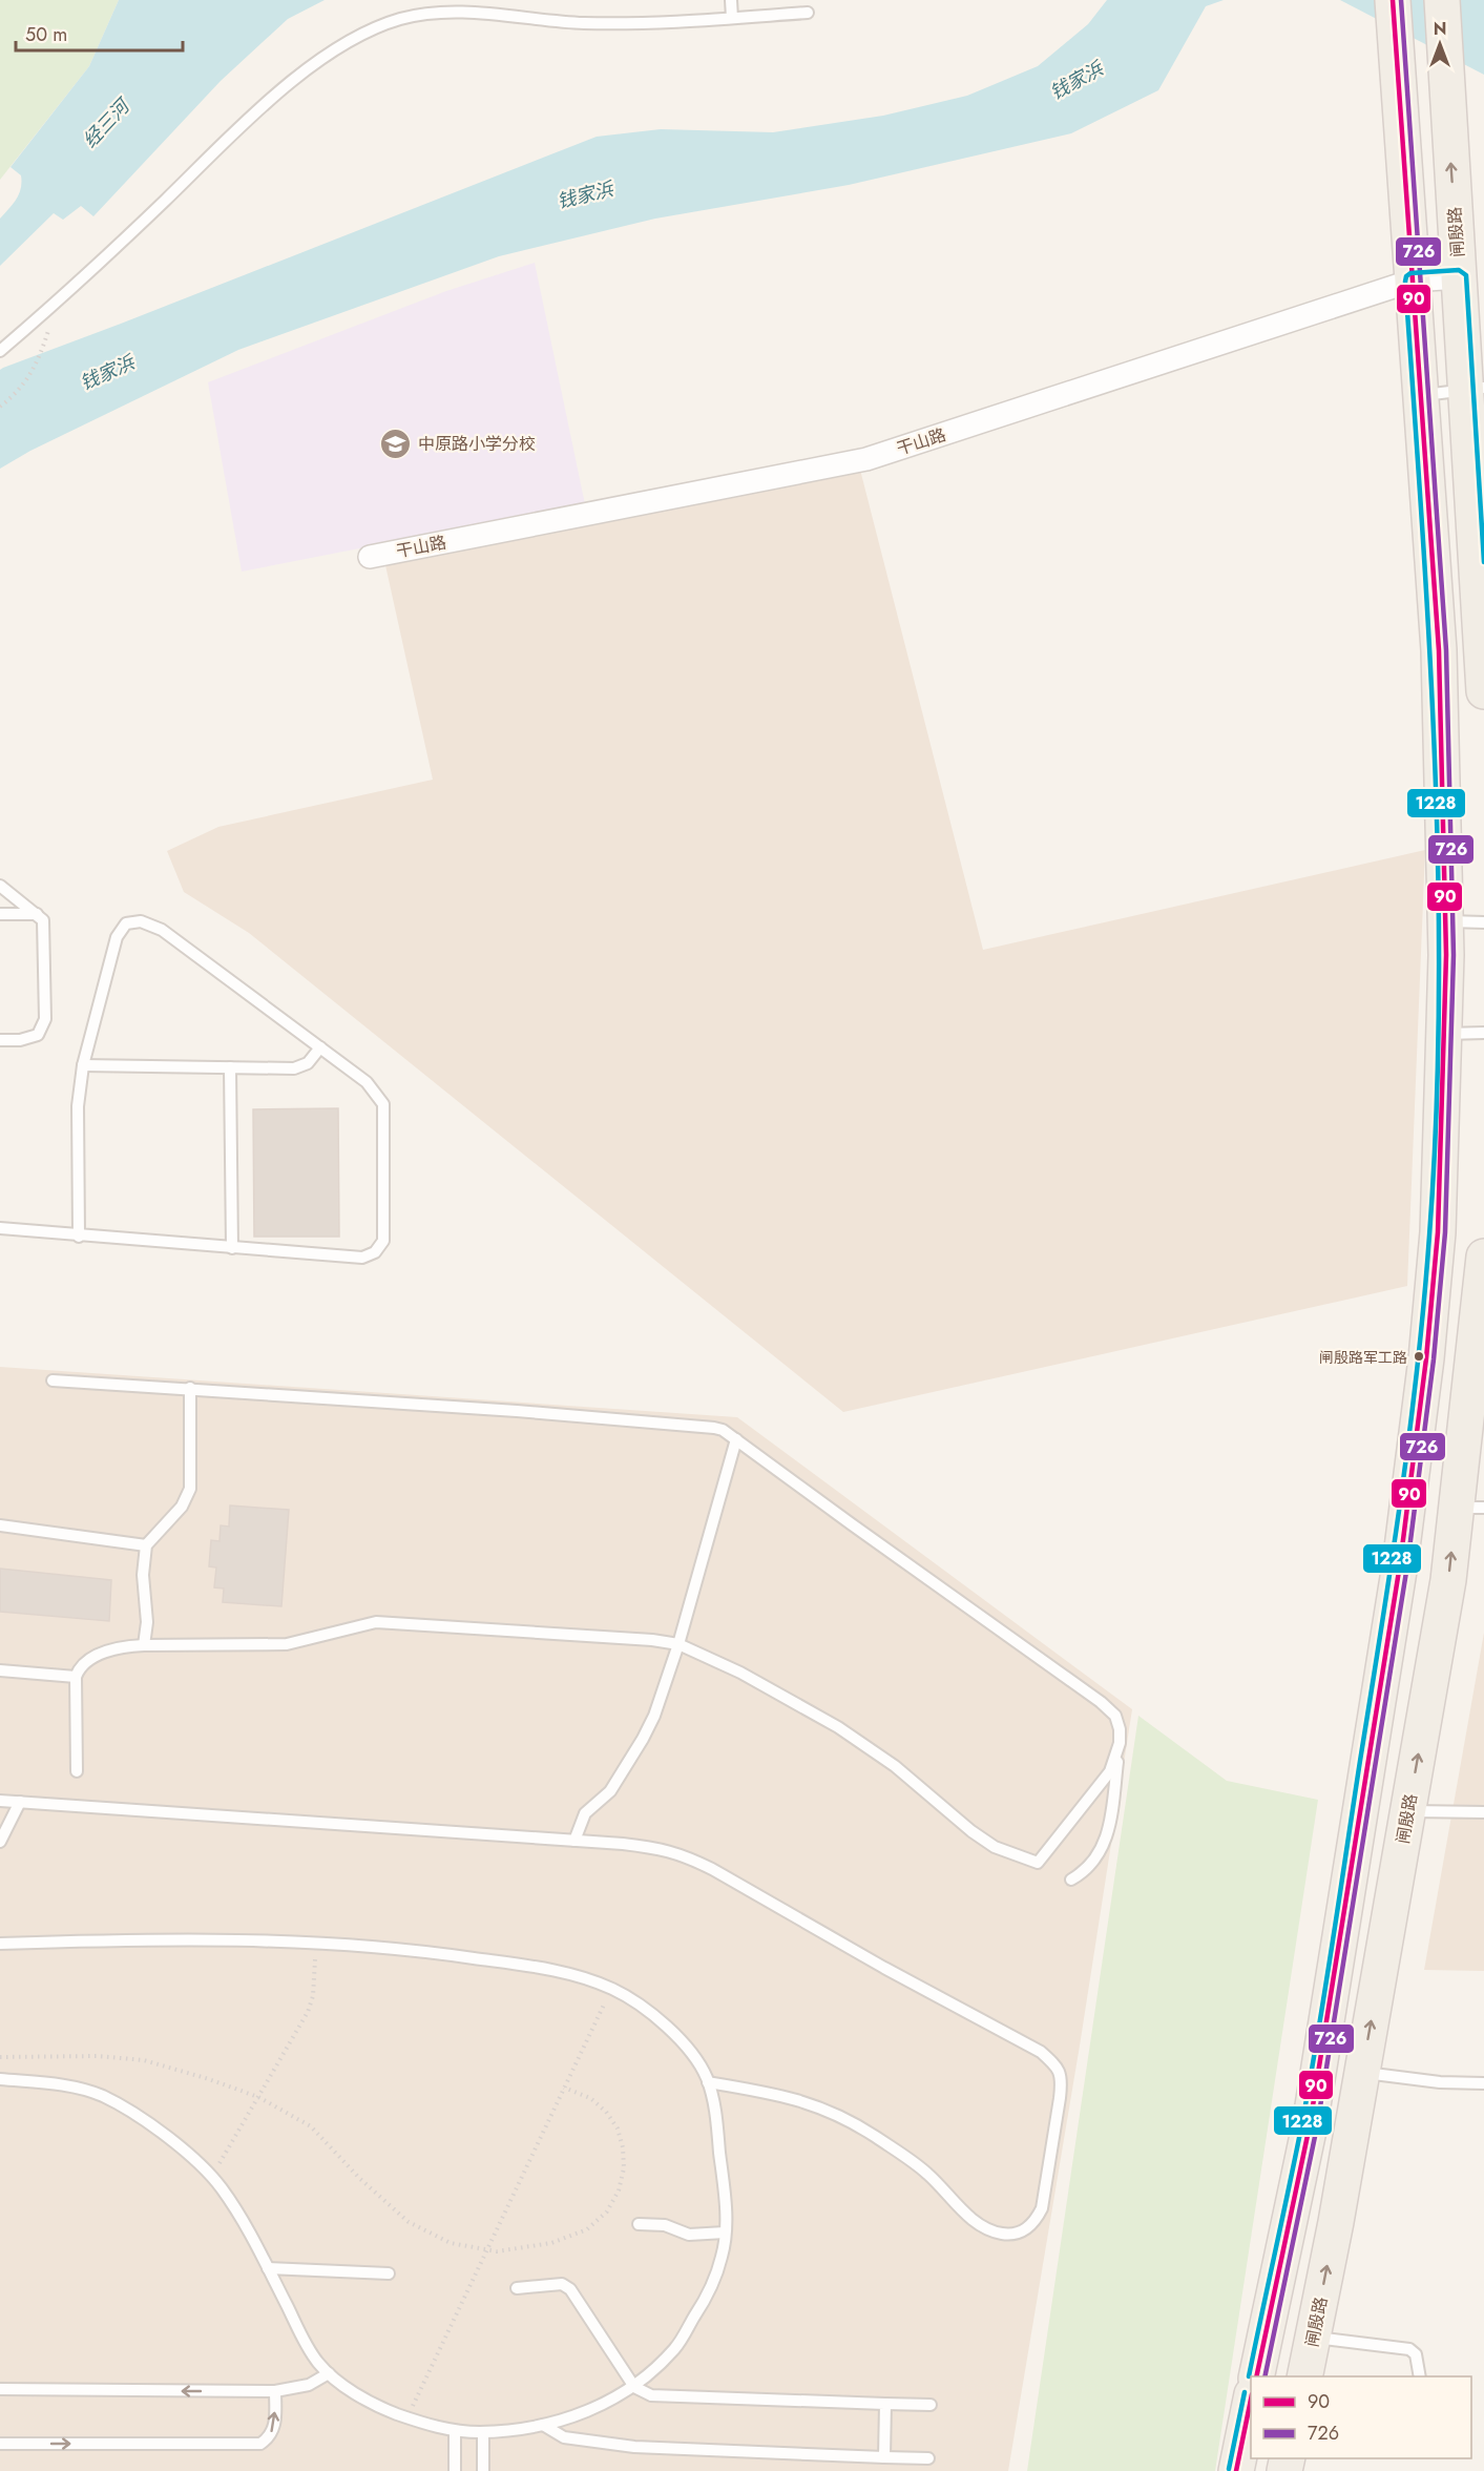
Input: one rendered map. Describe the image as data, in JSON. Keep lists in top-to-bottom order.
{
  "streets": {
    "main road": ["闸殷路"],
    "street": ["干山路"]
  },
  "crossings": [
    ["闸殷路", "干山路"]
  ],
  "water": ["钱家浜", "经三河"],
  "places": {
    "school or university": ["中原路小学分校"],
    "other": ["闸殷路军工路"]
  },
  "lines": ["transit line 90", "transit line 726", "transit line 1228"],
  "legend": ["90", "726"],
  "scale_bar": "50 m",
  "north": "top"
}
